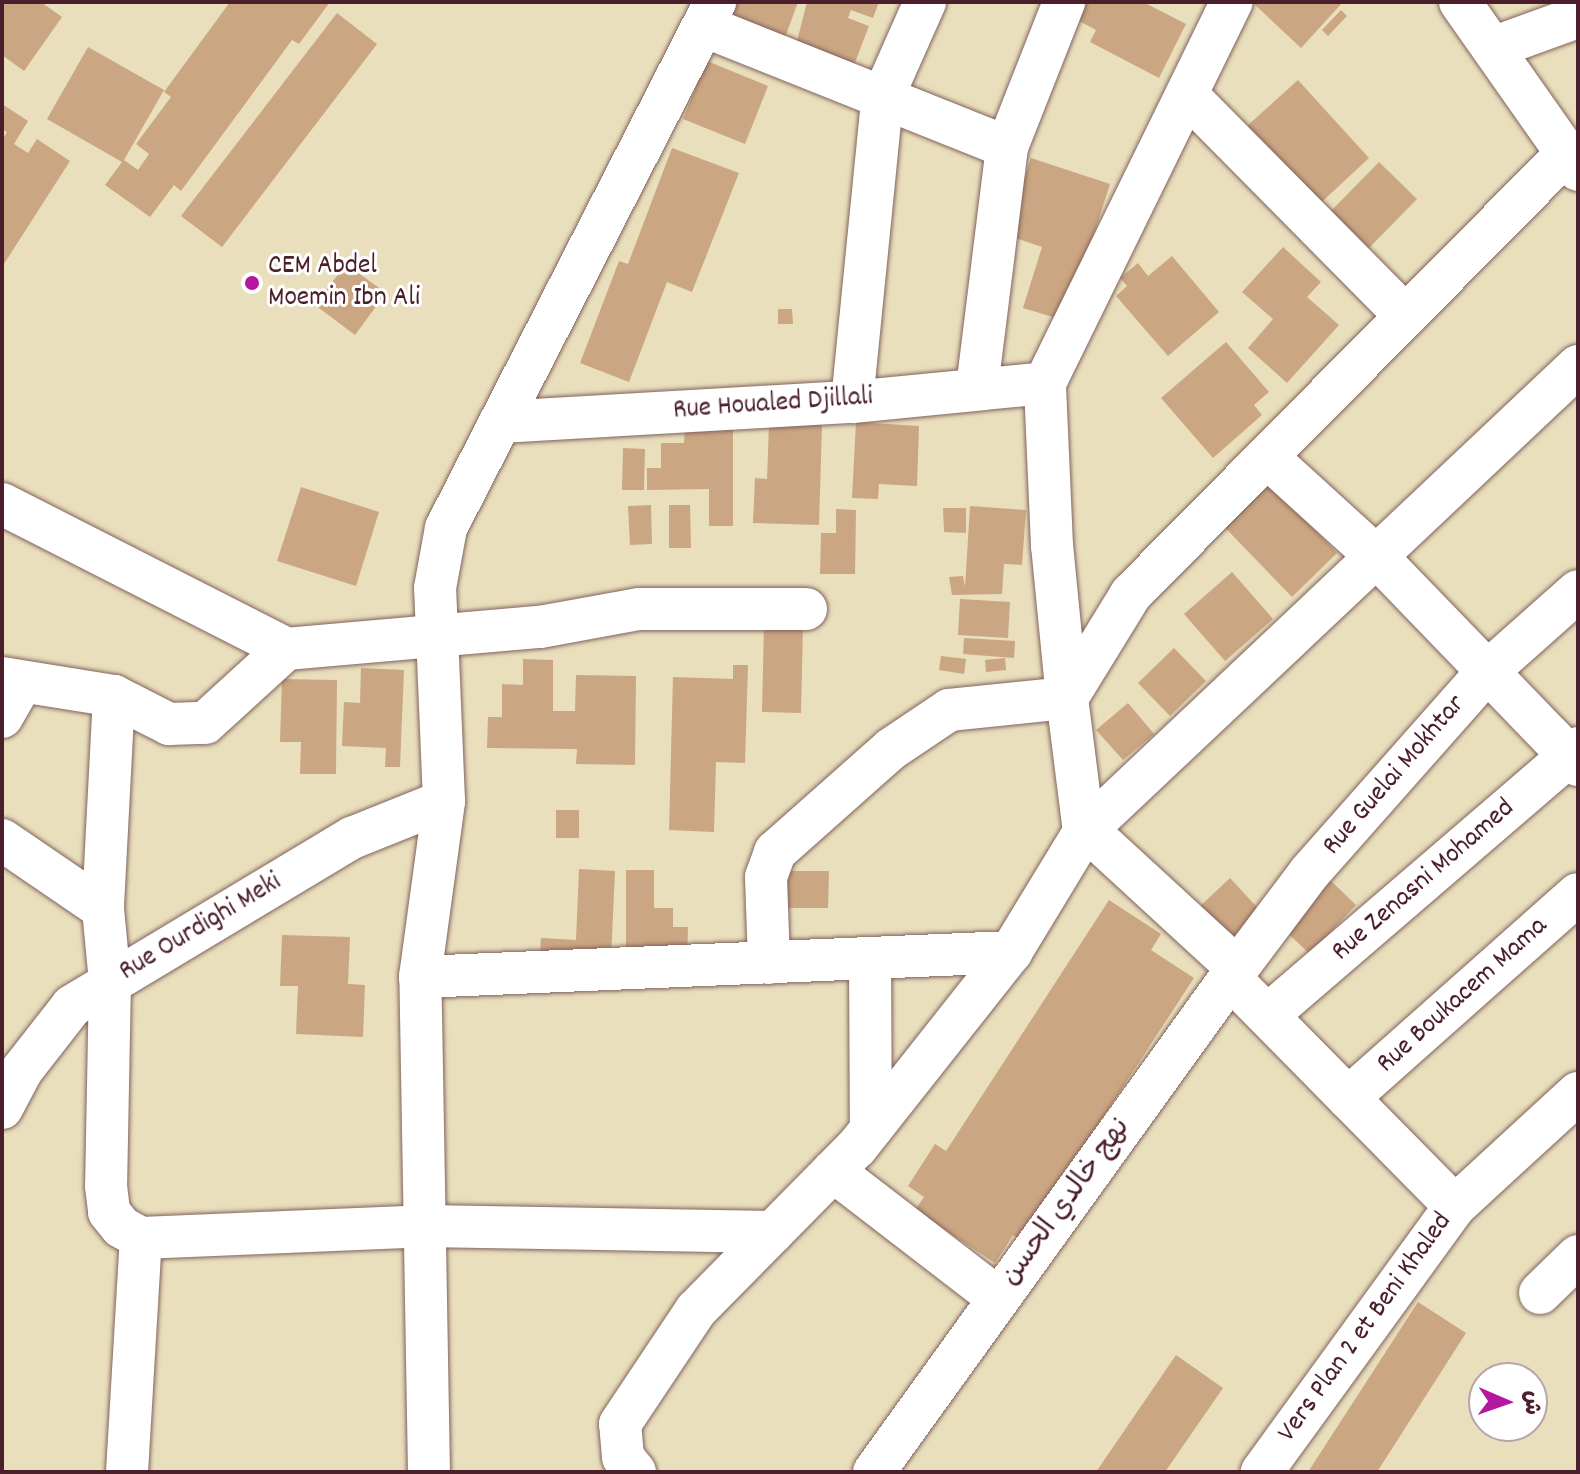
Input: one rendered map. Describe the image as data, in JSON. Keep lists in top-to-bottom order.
{
  "streets": {
    "street": [
      "Rue Houaled Djillali",
      "Rue Guelai Mokhtar",
      "Rue Zenasni Mohamed",
      "Rue Ourdighi Meki",
      "Rue Boukacem Mama",
      "نهج خالدي الحسن",
      "Vers Plan 2 et Beni Khaled"
    ]
  },
  "crossings": [
    ["Rue Guelai Mokhtar", "نهج خالدي الحسن"],
    ["Rue Zenasni Mohamed", "Vers Plan 2 et Beni Khaled"],
    ["Rue Boukacem Mama", "Vers Plan 2 et Beni Khaled"]
  ],
  "places": ["CEM Abdel Moemin Ibn Ali"],
  "north": "right"
}
